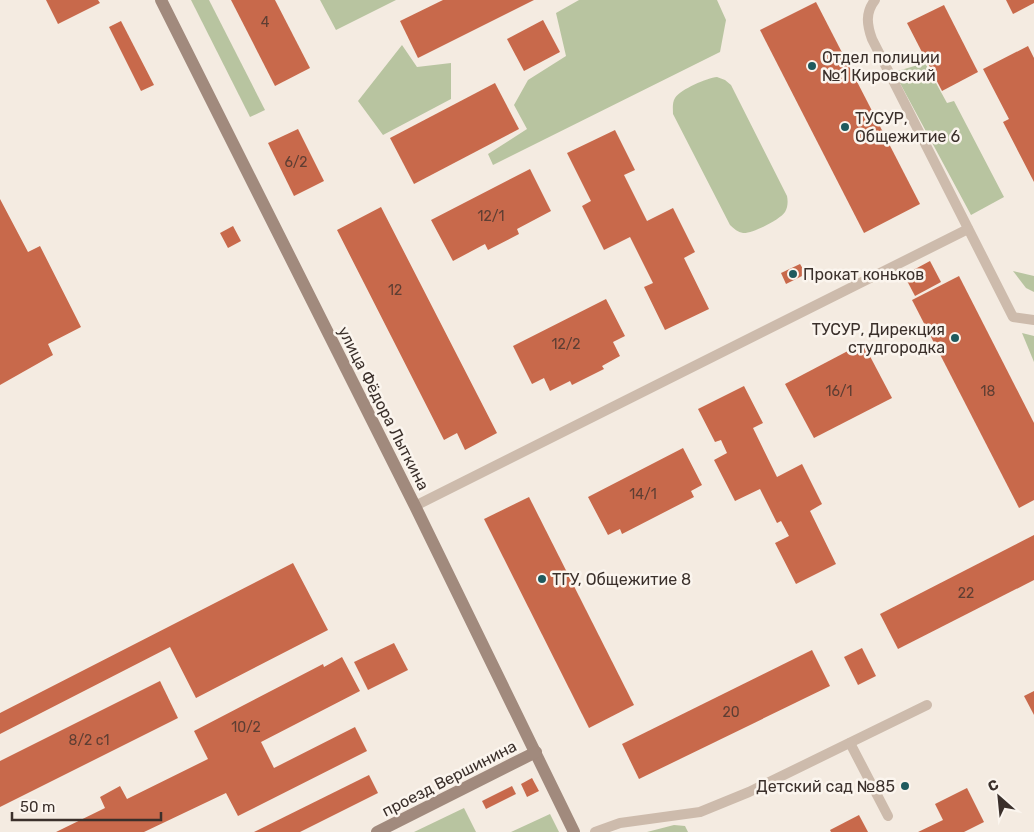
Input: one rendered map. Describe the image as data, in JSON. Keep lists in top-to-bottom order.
{
  "streets": {
    "street": ["улица Фёдора Лыткина", "проезд Вершинина"]
  },
  "crossings": [
    ["улица Фёдора Лыткина", "проезд Вершинина"]
  ],
  "places": [
    "Отдел полиции №1 Кировский",
    "ТУСУР, Общежитие 6",
    "Прокат коньков",
    "ТУСУР, Дирекция студгородка",
    "ТГУ, Общежитие 8",
    "Детский сад №85"
  ],
  "house_numbers": [
    "4",
    "6/2",
    "12/1",
    "12",
    "12/2",
    "16/1",
    "18",
    "14/1",
    "22",
    "20",
    "10/2",
    "8/2 с1"
  ],
  "scale_bar": "50 m",
  "north": "top left"
}
